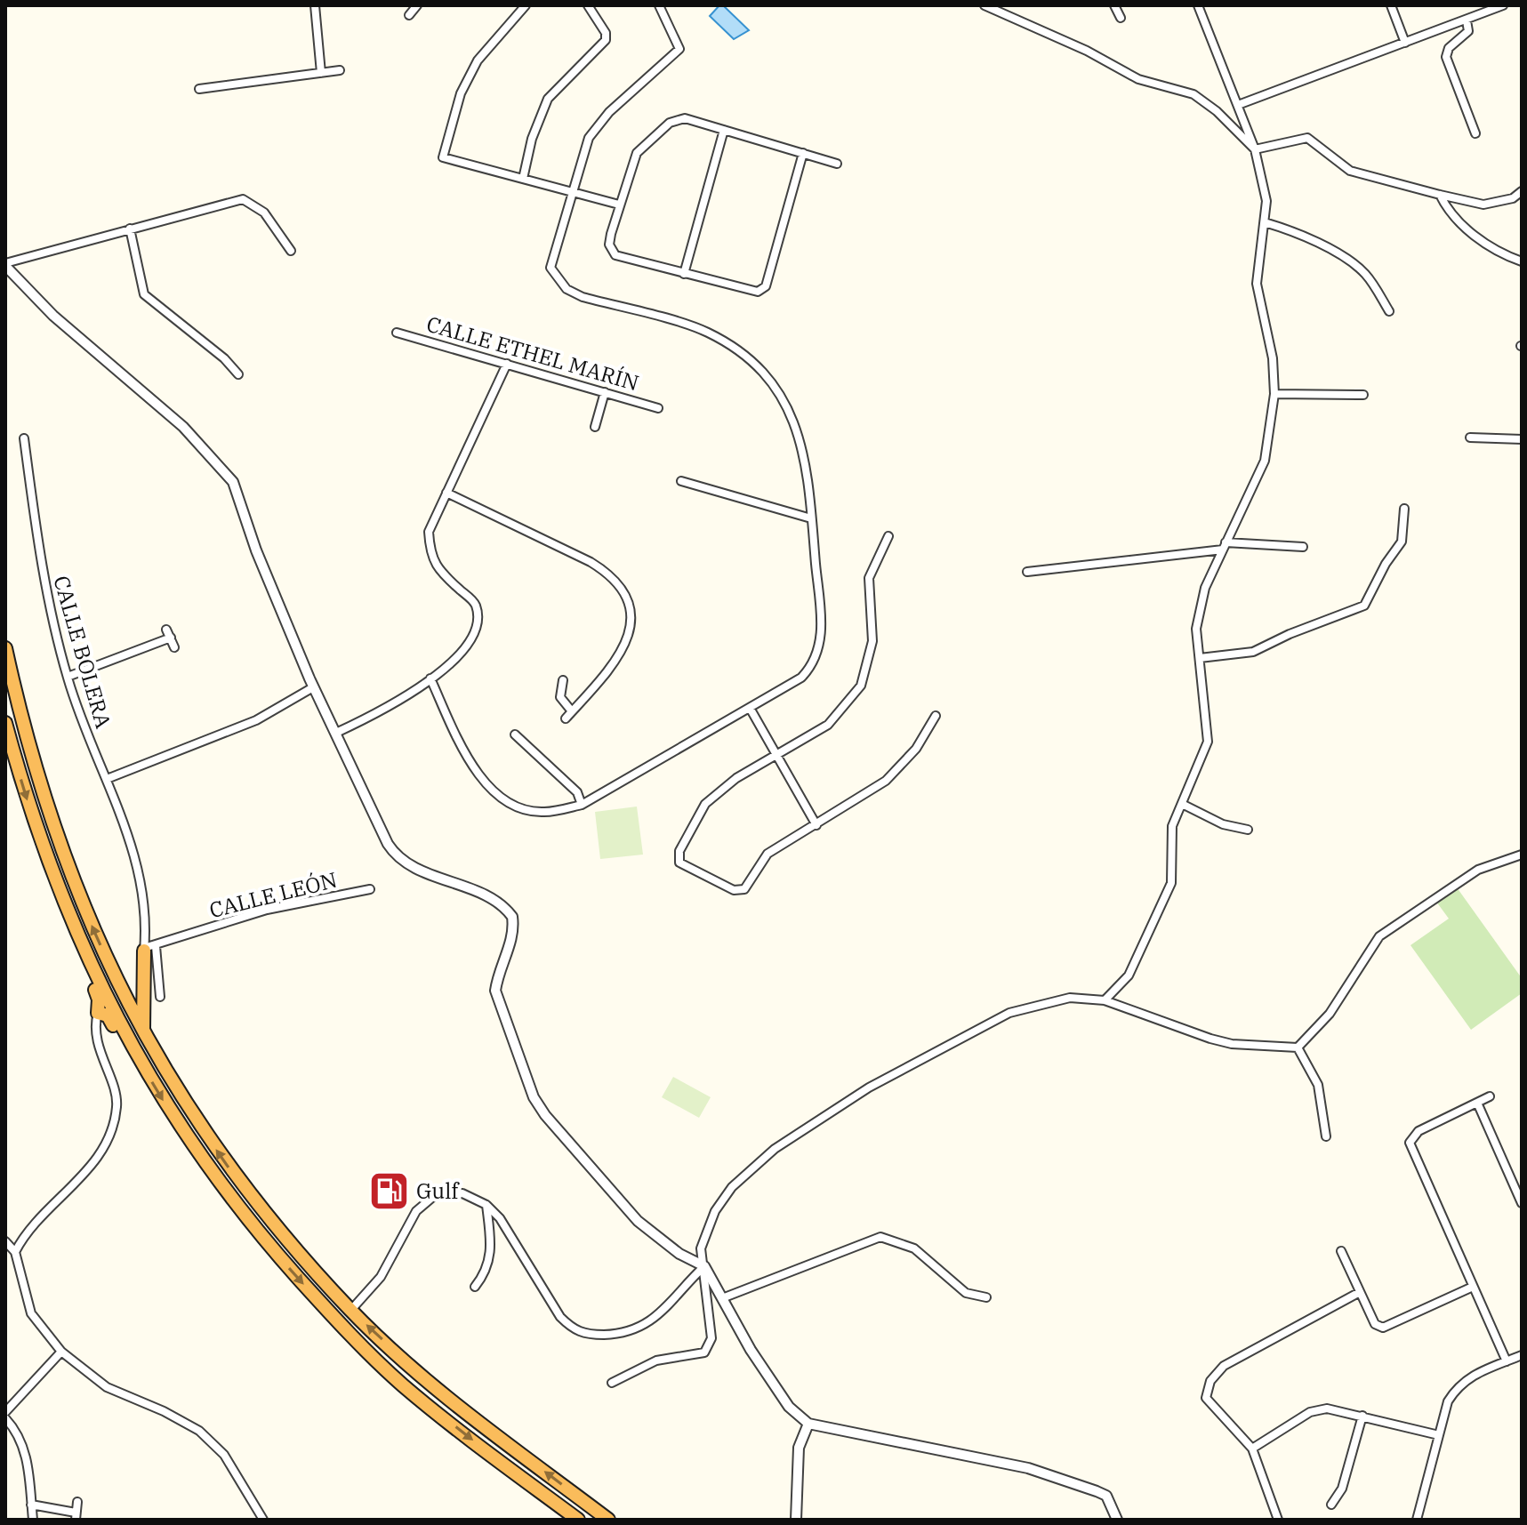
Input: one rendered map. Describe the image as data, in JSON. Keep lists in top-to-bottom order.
{
  "streets": {
    "street": ["CALLE ETHEL MARÍN", "CALLE BOLERA", "CALLE LEÓN"]
  },
  "crossings": [
    ["CALLE BOLERA", "CALLE LEÓN"]
  ],
  "places": {
    "fuel station": ["Gulf"]
  }
}
